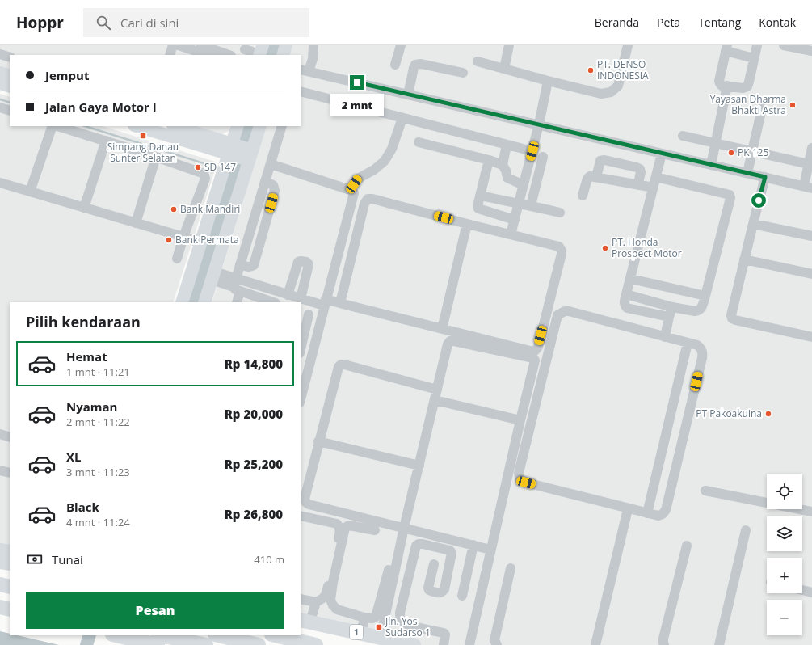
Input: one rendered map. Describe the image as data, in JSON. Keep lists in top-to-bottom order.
{
  "streets": {
    "highway": ["1"]
  },
  "places": {
    "other": [
      "PT. DENSO INDONESIA",
      "Yayasan Dharma Bhakti Astra",
      "PK 125",
      "SD 147",
      "Bank Mandiri",
      "Bank Permata",
      "PT. Honda Prospect Motor",
      "PT Pakoakuina"
    ],
    "transit": ["Simpang Danau Sunter Selatan", "Jln. Yos Sudarso 1"]
  },
  "page": {
    "header": "Hoppr",
    "search": "Cari di sini",
    "nav": [
      "Beranda",
      "Peta",
      "Tentang",
      "Kontak"
    ],
    "banner": ["Jemput", "Jalan Gaya Motor I"],
    "bubble": "2 mnt",
    "heading": "Pilih kendaraan",
    "list": [
      {
        "name": "Hemat",
        "note": "1 mnt · 11:21",
        "value": "Rp 14,800"
      },
      {
        "name": "Nyaman",
        "note": "2 mnt · 11:22",
        "value": "Rp 20,000"
      },
      {
        "name": "XL",
        "note": "3 mnt · 11:23",
        "value": "Rp 25,200"
      },
      {
        "name": "Black",
        "note": "4 mnt · 11:24",
        "value": "Rp 26,800"
      }
    ],
    "map_buttons": ["+", "−"],
    "pay": ["Tunai", "410 m"],
    "buttons": "Pesan"
  }
}
